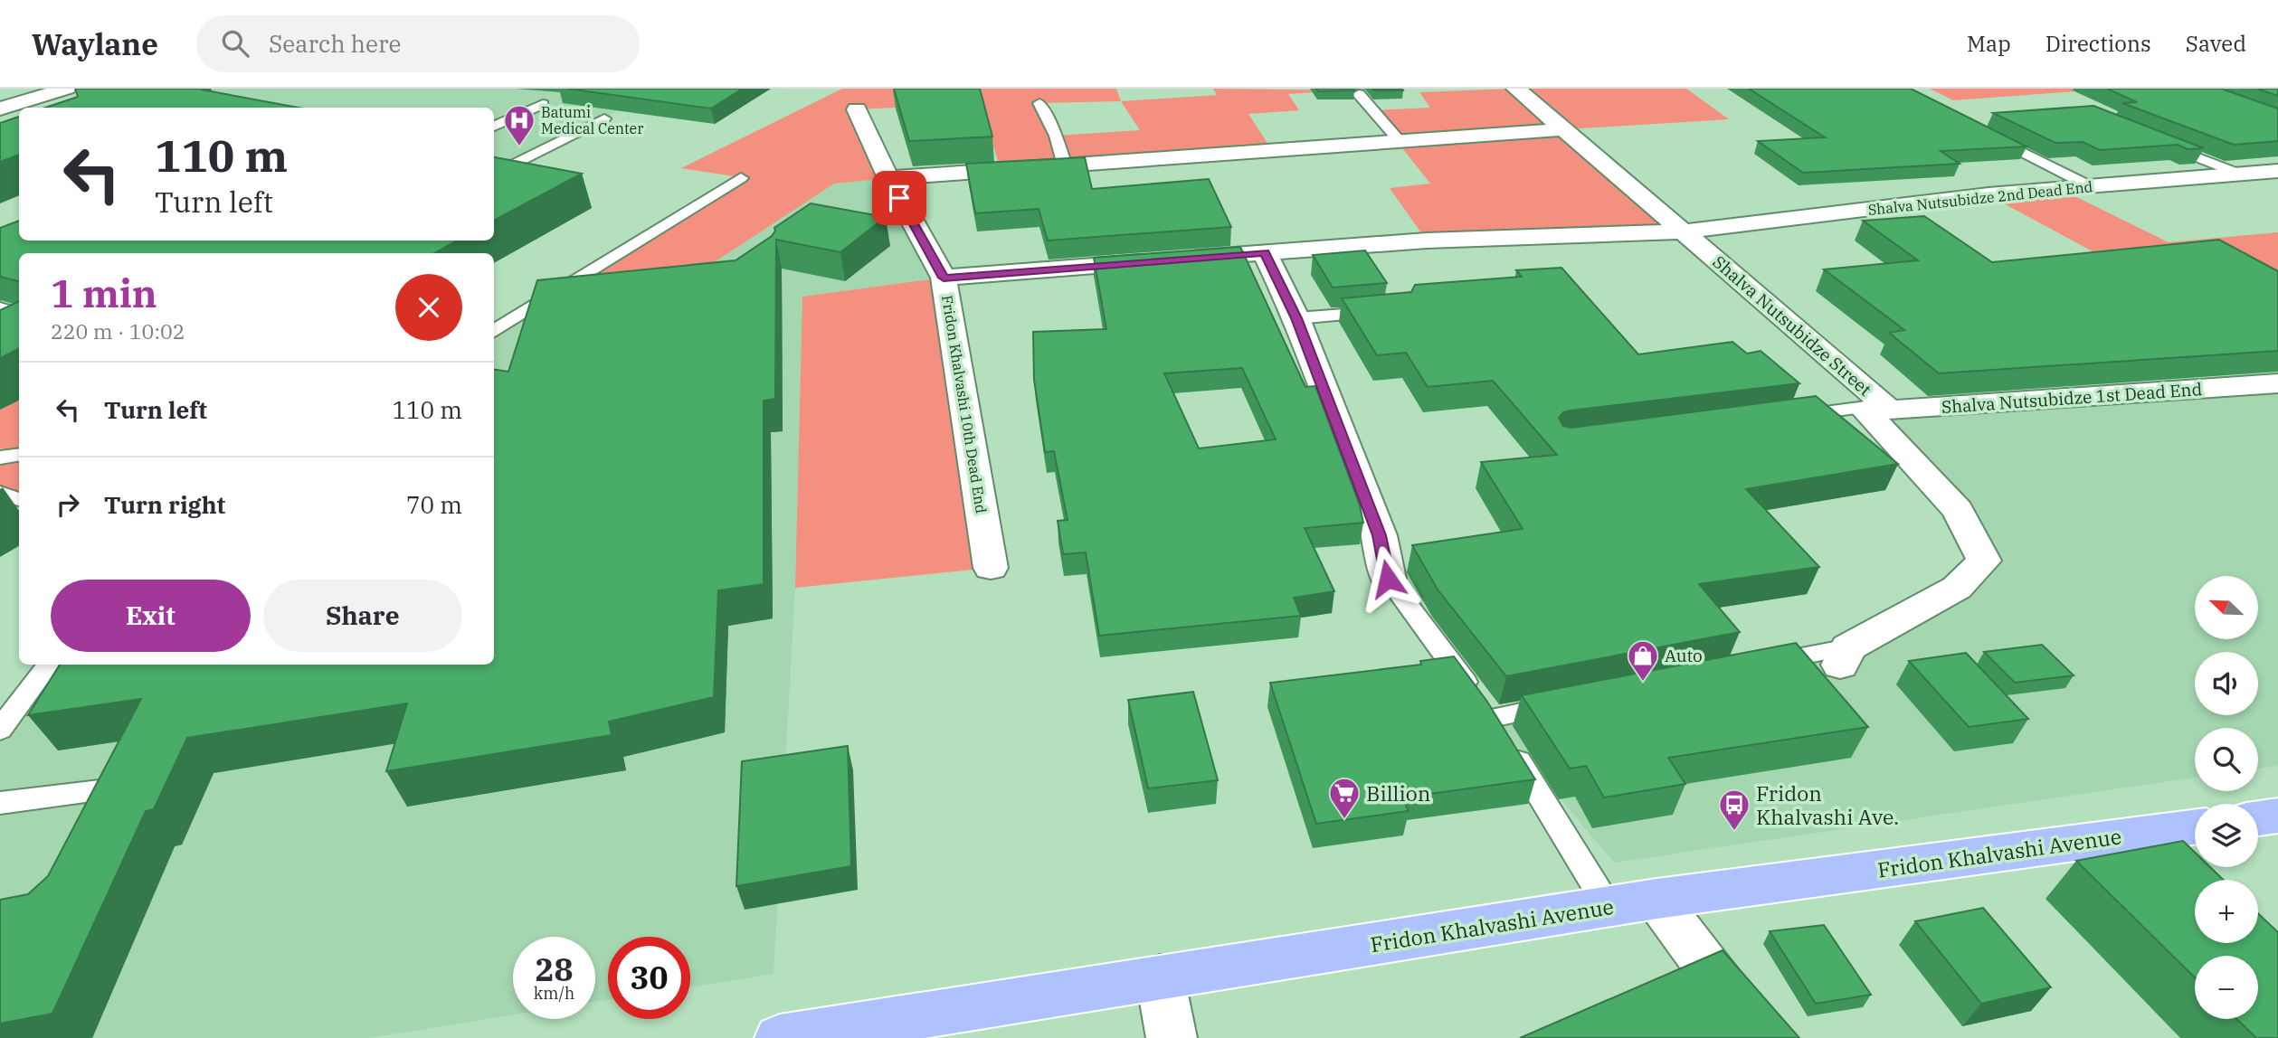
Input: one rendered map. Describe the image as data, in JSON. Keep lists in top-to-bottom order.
{
  "streets": {
    "highway": ["Fridon Khalvashi Avenue"],
    "street": [
      "Shalva Nutsubidze 2nd Dead End",
      "Shalva Nutsubidze Street",
      "Shalva Nutsubidze 1st Dead End",
      "Fridon Khalvashi 10th Dead End"
    ]
  },
  "crossings": [
    ["Shalva Nutsubidze 2nd Dead End", "Shalva Nutsubidze Street"],
    ["Shalva Nutsubidze 2nd Dead End", "Fridon Khalvashi 10th Dead End"],
    ["Shalva Nutsubidze Street", "Shalva Nutsubidze 1st Dead End"]
  ],
  "places": {
    "hospital": ["Batumi Medical Center"],
    "shop": ["Auto"],
    "supermarket": ["Billion"],
    "bus stop": ["Fridon Khalvashi Ave."]
  },
  "north": "top left",
  "page": {
    "header": "Waylane",
    "search": "Search here",
    "nav": ["Map", "Directions", "Saved"],
    "turn": ["110 m", "Turn left"],
    "heading": ["1 min", "220 m · 10:02"],
    "list": [
      {
        "name": "Turn left",
        "value": "110 m"
      },
      {
        "name": "Turn right",
        "value": "70 m"
      }
    ],
    "buttons": ["Exit", "Share"],
    "map_buttons": ["+", "−"],
    "speed": "28 km/h",
    "limit": "30"
  }
}
